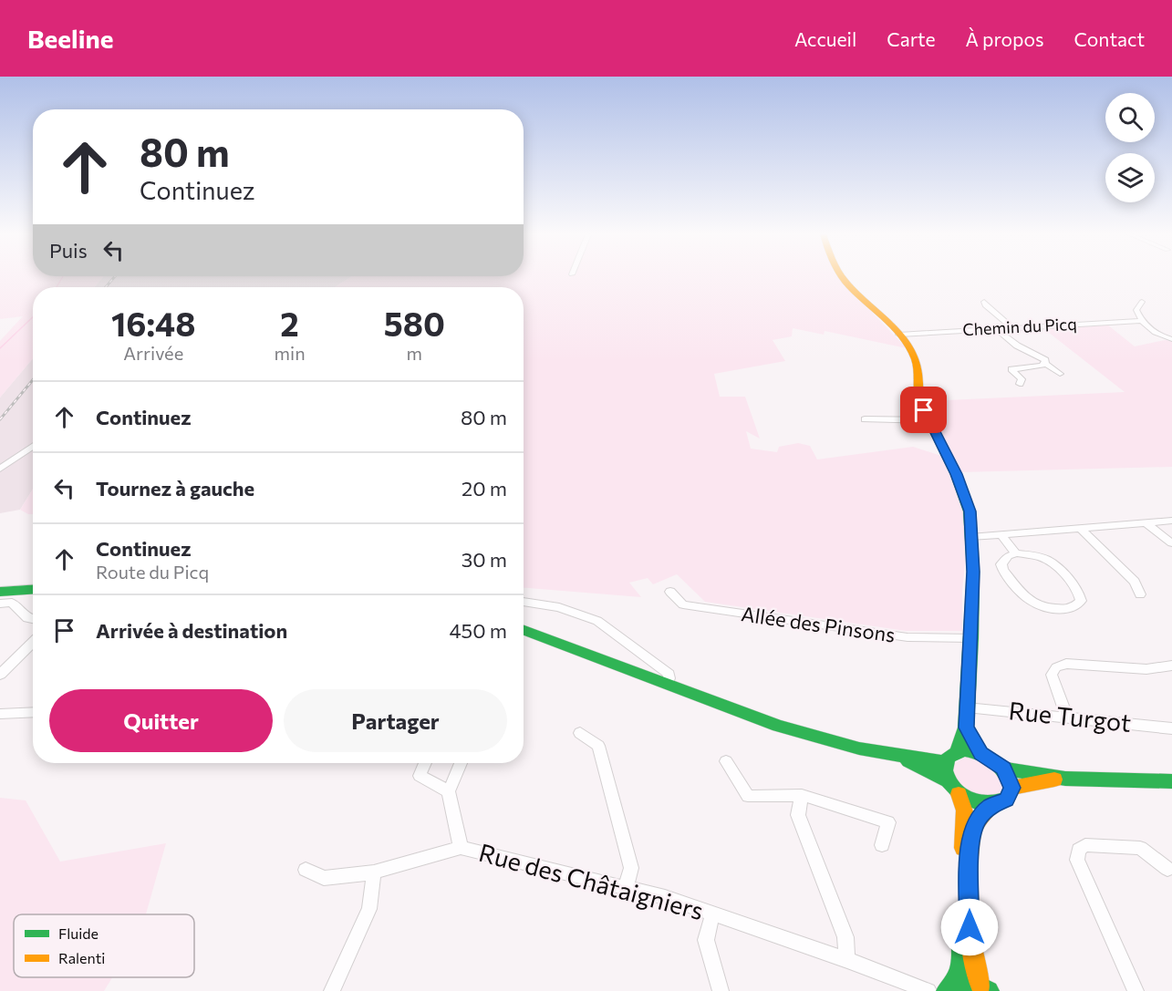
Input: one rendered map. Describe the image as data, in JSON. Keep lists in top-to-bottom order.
{
  "streets": {
    "street": [
      "Chemin du Picq",
      "Allée des Pinsons",
      "Rue Turgot",
      "Rue des Châtaigniers"
    ]
  },
  "legend": ["Fluide", "Ralenti"],
  "page": {
    "header": "Beeline",
    "nav": [
      "Accueil",
      "Carte",
      "À propos",
      "Contact"
    ],
    "turn": ["80 m", "Continuez"],
    "then": "Puis",
    "eta": [
      "16:48",
      "Arrivée",
      "2",
      "min",
      "580",
      "m"
    ],
    "list": [
      {
        "name": "Continuez",
        "value": "80 m"
      },
      {
        "name": "Tournez à gauche",
        "value": "20 m"
      },
      {
        "name": "Continuez",
        "note": "Route du Picq",
        "value": "30 m"
      },
      {
        "name": "Arrivée à destination",
        "value": "450 m"
      }
    ],
    "buttons": ["Quitter", "Partager"]
  }
}
